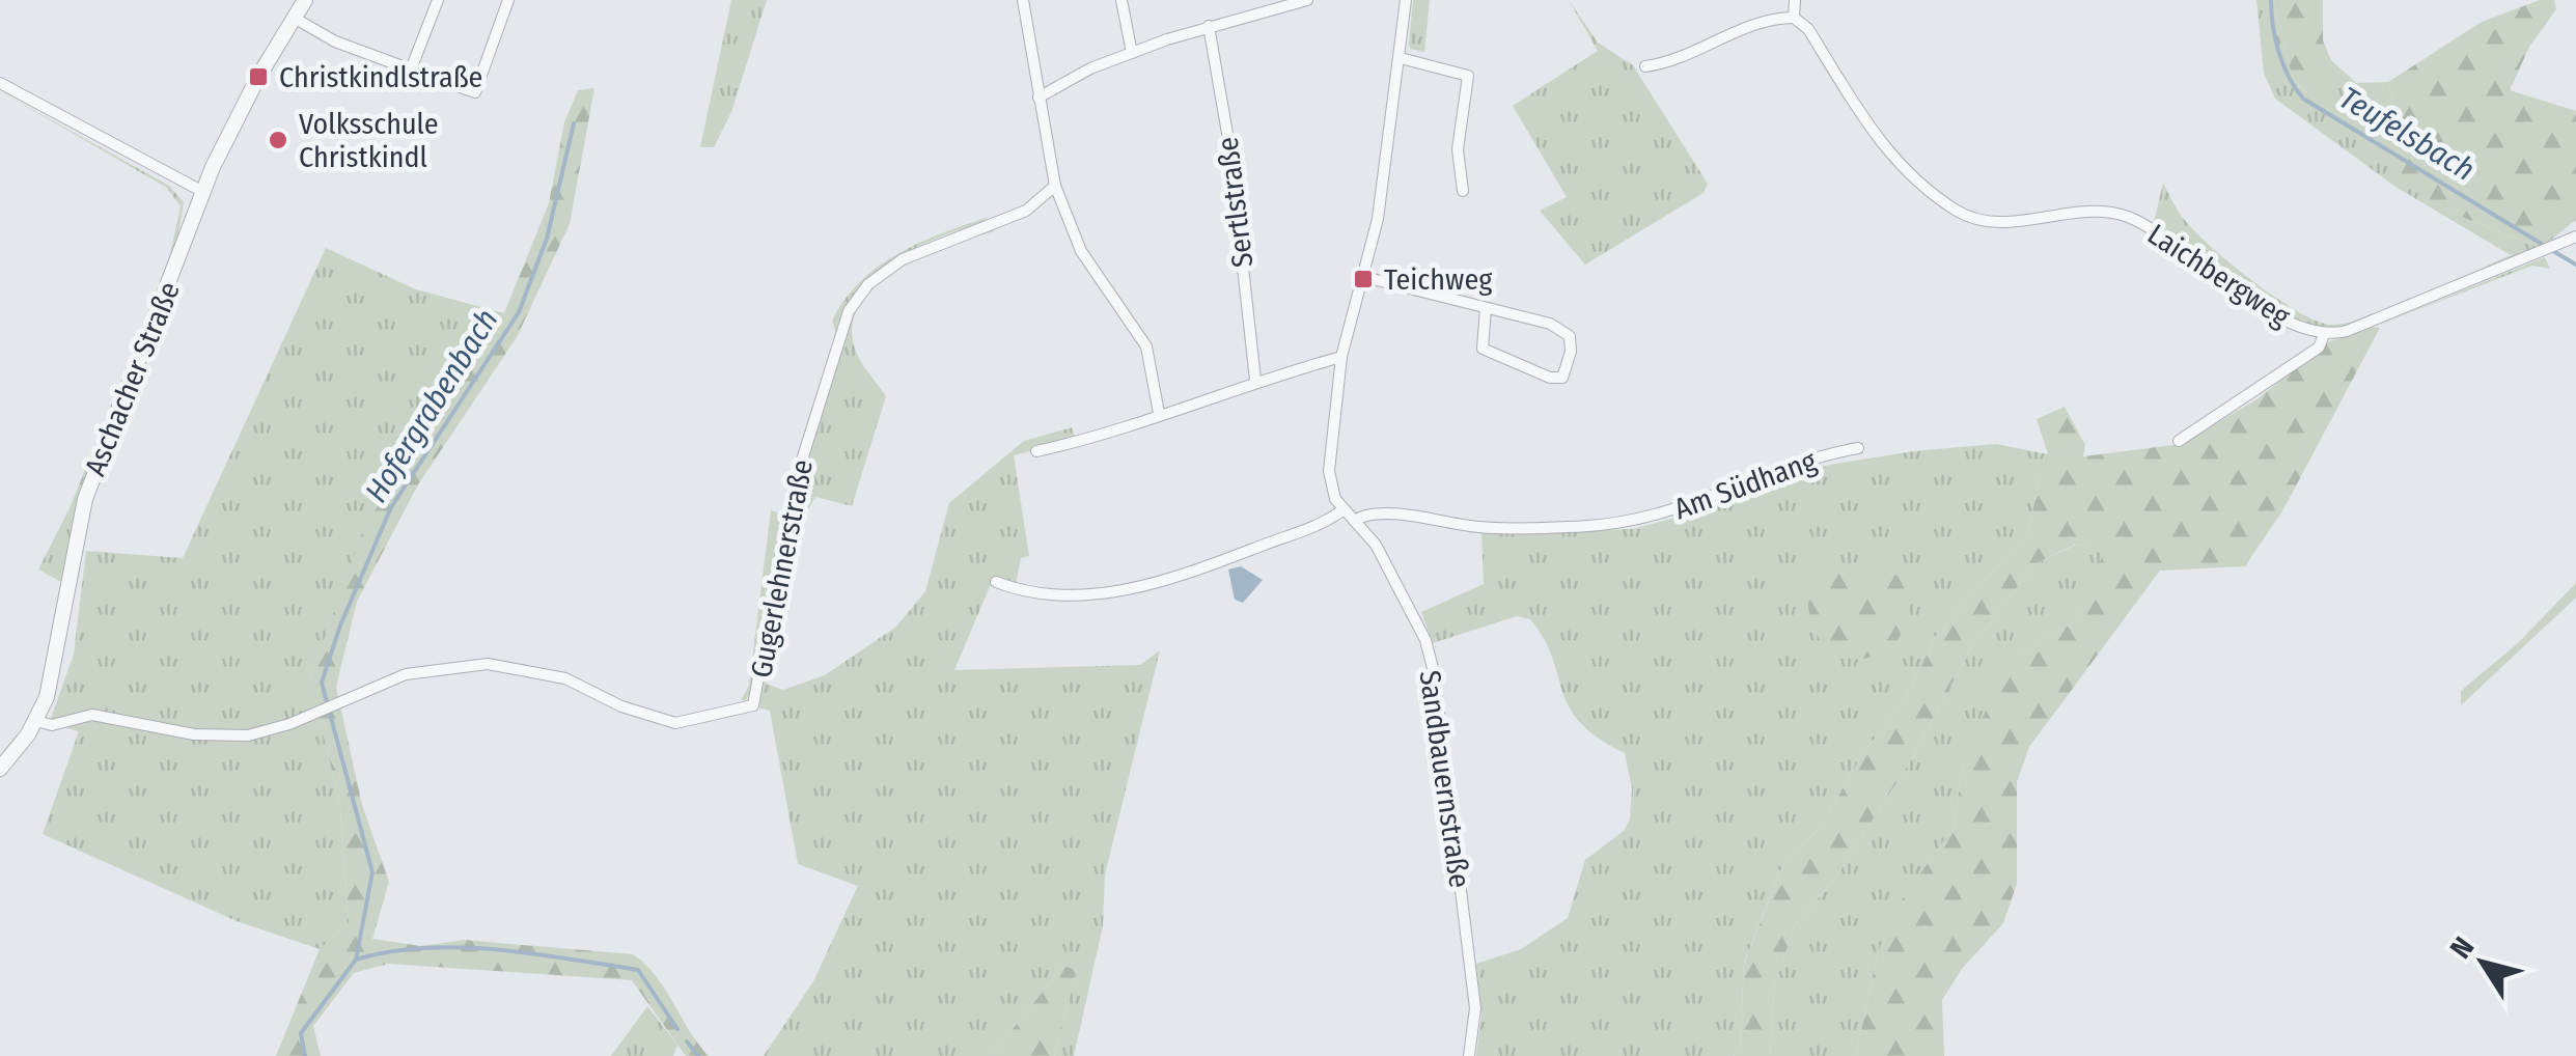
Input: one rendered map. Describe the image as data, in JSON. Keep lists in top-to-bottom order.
{
  "streets": {
    "street": [
      "Sertlstraße",
      "Laichbergweg",
      "Aschacher Straße",
      "Am Südhang",
      "Gugerlehnerstraße",
      "Sandbauernstraße"
    ]
  },
  "crossings": [
    ["Aschacher Straße", "Gugerlehnerstraße"],
    ["Am Südhang", "Sandbauernstraße"]
  ],
  "water": ["Teufelsbach", "Hofergrabenbach"],
  "places": {
    "transit": ["Christkindlstraße", "Teichweg"],
    "other": ["Volksschule Christkindl"]
  },
  "north": "top left"
}
